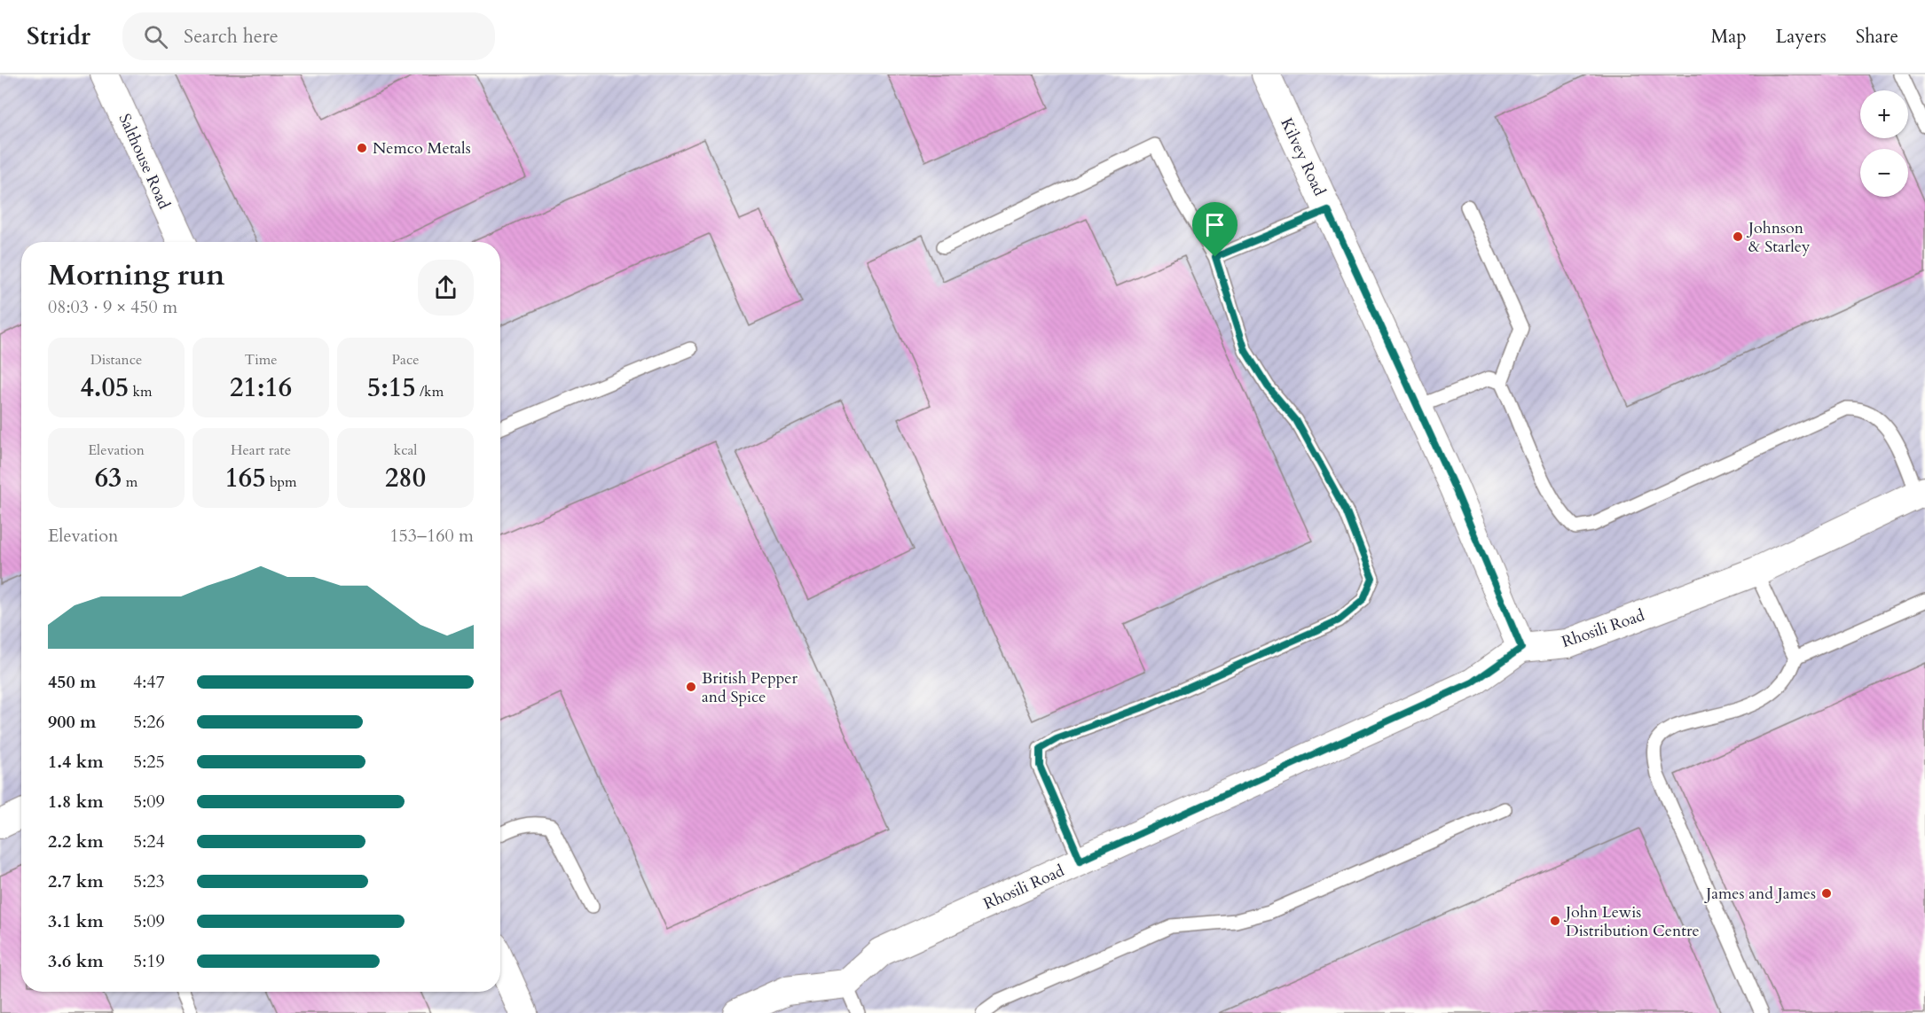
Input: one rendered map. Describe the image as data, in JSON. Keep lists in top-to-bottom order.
{
  "streets": {
    "street": ["Kilvey Road", "Salthouse Road", "Rhosili Road"]
  },
  "crossings": [
    ["Kilvey Road", "Rhosili Road"]
  ],
  "places": [
    "Nemco Metals",
    "Johnson & Starley",
    "British Pepper and Spice",
    "James and James",
    "John Lewis Distribution Centre"
  ],
  "page": {
    "header": "Stridr",
    "search": "Search here",
    "nav": ["Map", "Layers", "Share"],
    "map_buttons": ["+", "−"],
    "heading": ["Morning run", "08:03 · 9 × 450 m"],
    "stats": [
      ["Distance", "4.05 km"],
      ["Time", "21:16"],
      ["Pace", "5:15 /km"],
      ["Elevation", "63 m"],
      ["Heart rate", "165 bpm"],
      ["kcal", "280"]
    ],
    "chart": ["Elevation", "153–160 m"],
    "list": [
      {
        "name": "450 m",
        "note": "4:47"
      },
      {
        "name": "900 m",
        "note": "5:26"
      },
      {
        "name": "1.4 km",
        "note": "5:25"
      },
      {
        "name": "1.8 km",
        "note": "5:09"
      },
      {
        "name": "2.2 km",
        "note": "5:24"
      },
      {
        "name": "2.7 km",
        "note": "5:23"
      },
      {
        "name": "3.1 km",
        "note": "5:09"
      },
      {
        "name": "3.6 km",
        "note": "5:19"
      }
    ]
  }
}
